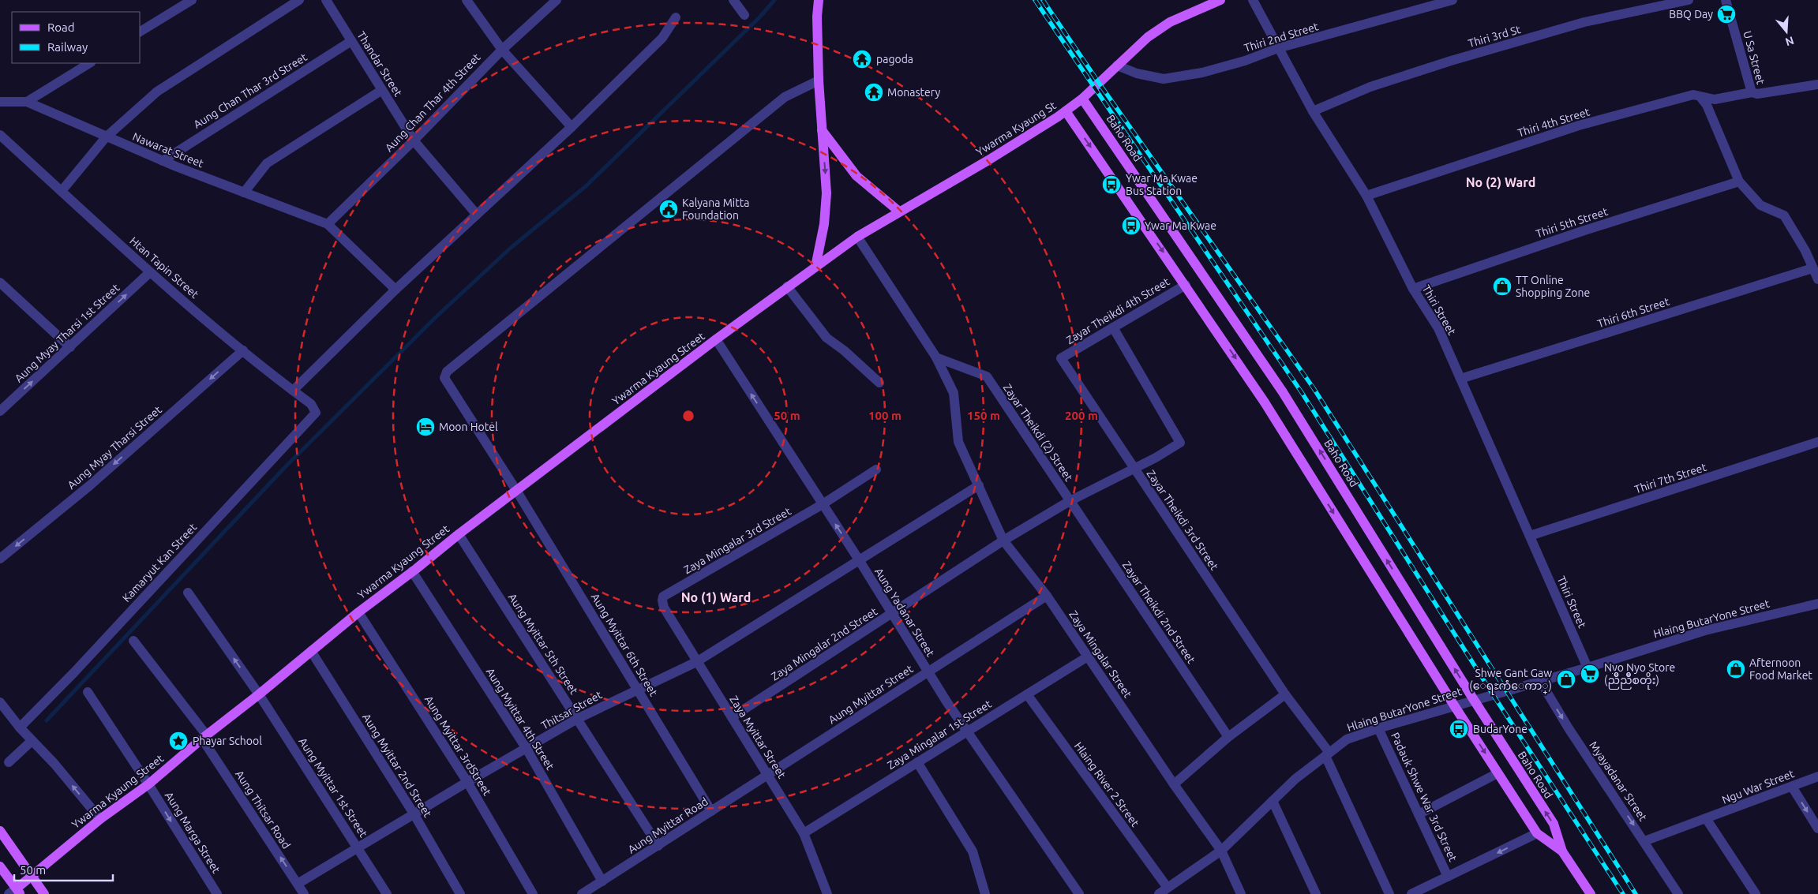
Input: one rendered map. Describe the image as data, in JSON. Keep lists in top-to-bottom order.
{
  "streets": {
    "main road": ["Ywarma Kyaung St", "Baho Road", "Ywarma Kyaung Street"],
    "street": [
      "Thiri 3rd St",
      "Thiri 2nd Street",
      "U Sa Street",
      "Thandar Street",
      "Aung Chan Thar 3rd Street",
      "Aung Chan Thar 4th Street",
      "Thiri 4th Street",
      "Nawarat Street",
      "Thiri 5th Street",
      "Htan Tapin Street",
      "Thiri Street",
      "Zayar Theikdi 4th Street",
      "Thiri 6th Street",
      "Aung Myay Tharsi 1st Street",
      "Zayar Theikdi (2) Street",
      "Aung Myay Tharsi Street",
      "Thiri 7th Street",
      "Zayar Theikdi 3rd Street",
      "Zaya Mingalar 3rd Street",
      "Kamaryut Kan Street",
      "Aung Yadanar Street",
      "Zayar Theikdi 2nd Street",
      "Hlaing ButarYone Street",
      "Aung Myittar 5th Street",
      "Zaya Mingalar 2nd Street",
      "Aung Myittar 6th Street",
      "Zaya Mingalar Street",
      "Aung Myittar Street",
      "Thitsar Street",
      "Aung Myittar 4th Street",
      "Zaya Mingalar 1st Street",
      "Zaya Myittar Street",
      "Aung Myittar 3rdStreet",
      "Aung Myittar 2nd Street",
      "Myayadanar Street",
      "Hlaing River 2 Street",
      "Ngu War Street",
      "Aung Myittar 1st Street",
      "Padauk Shwe War 3rd Street",
      "Aung Thitsar Road",
      "Aung Myittar Road",
      "Aung Marga Street"
    ]
  },
  "crossings": [
    ["Thiri 3rd St", "Thiri Street"],
    ["Thiri 2nd Street", "Ywarma Kyaung St"],
    ["Thiri 2nd Street", "Thiri Street"],
    ["U Sa Street", "Thiri 4th Street"],
    ["Thandar Street", "Aung Chan Thar 3rd Street"],
    ["Thandar Street", "Aung Chan Thar 4th Street"],
    ["Aung Chan Thar 3rd Street", "Nawarat Street"],
    ["Aung Chan Thar 4th Street", "Nawarat Street"],
    ["Thiri 4th Street", "Thiri Street"],
    ["Ywarma Kyaung St", "Baho Road"],
    ["Ywarma Kyaung St", "Ywarma Kyaung Street"],
    ["Ywarma Kyaung St", "Zaya Mingalar Street"],
    ["Baho Road", "Zayar Theikdi 4th Street"],
    ["Baho Road", "Hlaing ButarYone Street"],
    ["Thiri 5th Street", "Thiri Street"],
    ["Htan Tapin Street", "Aung Myay Tharsi 1st Street"],
    ["Htan Tapin Street", "Aung Myay Tharsi Street"],
    ["Htan Tapin Street", "Kamaryut Kan Street"],
    ["Thiri Street", "Thiri 6th Street"],
    ["Thiri Street", "Thiri 7th Street"],
    ["Thiri Street", "Hlaing ButarYone Street"],
    ["Zayar Theikdi 4th Street", "Zayar Theikdi 3rd Street"],
    ["Ywarma Kyaung Street", "Aung Yadanar Street"],
    ["Ywarma Kyaung Street", "Aung Myittar 5th Street"],
    ["Ywarma Kyaung Street", "Aung Myittar 6th Street"],
    ["Ywarma Kyaung Street", "Aung Myittar 4th Street"],
    ["Ywarma Kyaung Street", "Aung Myittar 3rdStreet"],
    ["Ywarma Kyaung Street", "Aung Myittar 2nd Street"],
    ["Ywarma Kyaung Street", "Aung Myittar 1st Street"],
    ["Ywarma Kyaung Street", "Aung Thitsar Road"],
    ["Ywarma Kyaung Street", "Aung Marga Street"],
    ["Zayar Theikdi (2) Street", "Zayar Theikdi 2nd Street"],
    ["Zayar Theikdi (2) Street", "Zaya Mingalar 2nd Street"],
    ["Zayar Theikdi (2) Street", "Zaya Mingalar Street"],
    ["Zayar Theikdi 3rd Street", "Hlaing ButarYone Street"],
    ["Zaya Mingalar 3rd Street", "Aung Yadanar Street"],
    ["Zaya Mingalar 3rd Street", "Zaya Myittar Street"],
    ["Aung Yadanar Street", "Zaya Mingalar 2nd Street"],
    ["Aung Yadanar Street", "Aung Myittar Street"],
    ["Aung Yadanar Street", "Thitsar Street"],
    ["Aung Yadanar Street", "Zaya Mingalar 1st Street"],
    ["Zayar Theikdi 2nd Street", "Zaya Mingalar 2nd Street"],
    ["Hlaing ButarYone Street", "Myayadanar Street"],
    ["Hlaing ButarYone Street", "Hlaing River 2 Street"],
    ["Hlaing ButarYone Street", "Padauk Shwe War 3rd Street"],
    ["Aung Myittar 5th Street", "Thitsar Street"],
    ["Aung Myittar 5th Street", "Aung Myittar Road"],
    ["Zaya Mingalar 2nd Street", "Zaya Mingalar Street"],
    ["Zaya Mingalar 2nd Street", "Zaya Myittar Street"],
    ["Aung Myittar 6th Street", "Thitsar Street"],
    ["Aung Myittar 6th Street", "Aung Myittar Road"],
    ["Zaya Mingalar Street", "Aung Myittar Street"],
    ["Zaya Mingalar Street", "Zaya Mingalar 1st Street"],
    ["Aung Myittar Street", "Zaya Myittar Street"],
    ["Aung Myittar Street", "Aung Myittar Road"],
    ["Thitsar Street", "Aung Myittar 4th Street"],
    ["Thitsar Street", "Zaya Myittar Street"],
    ["Thitsar Street", "Aung Myittar 3rdStreet"],
    ["Thitsar Street", "Aung Myittar 2nd Street"],
    ["Thitsar Street", "Aung Myittar 1st Street"],
    ["Thitsar Street", "Aung Thitsar Road"],
    ["Aung Myittar 4th Street", "Aung Myittar Road"],
    ["Zaya Mingalar 1st Street", "Zaya Myittar Street"],
    ["Zaya Mingalar 1st Street", "Hlaing River 2 Street"],
    ["Zaya Myittar Street", "Aung Myittar Road"],
    ["Myayadanar Street", "Ngu War Street"]
  ],
  "one_way": [
    "Aung Myay Tharsi 1st Street",
    "Aung Myay Tharsi Street",
    "Aung Yadanar Street",
    "Myayadanar Street",
    "Aung Thitsar Road",
    "Aung Marga Street"
  ],
  "districts": ["No (2) Ward", "No (1) Ward"],
  "places": {
    "supermarket": ["BBQ Day", "Nyo Nyo Store (ညိဳညိဳစတိုး)"],
    "temple": ["pagoda", "Monastery"],
    "bus stop": ["Ywar Ma Kwae Bus Station", "Ywar Ma Kwae", "BudarYone"],
    "public building": ["Kalyana Mitta Foundation"],
    "shop": ["TT Online Shopping Zone", "Afternoon Food Market", "Shwe Gant Gaw (ေရႊကံံေကာ္)"],
    "hotel": ["Moon Hotel"],
    "place": ["Phayar School"]
  },
  "legend": ["Road", "Railway"],
  "scale_bar": "50 m",
  "north": "bottom",
  "rings": [
    "50 m",
    "100 m",
    "150 m",
    "200 m"
  ]
}
